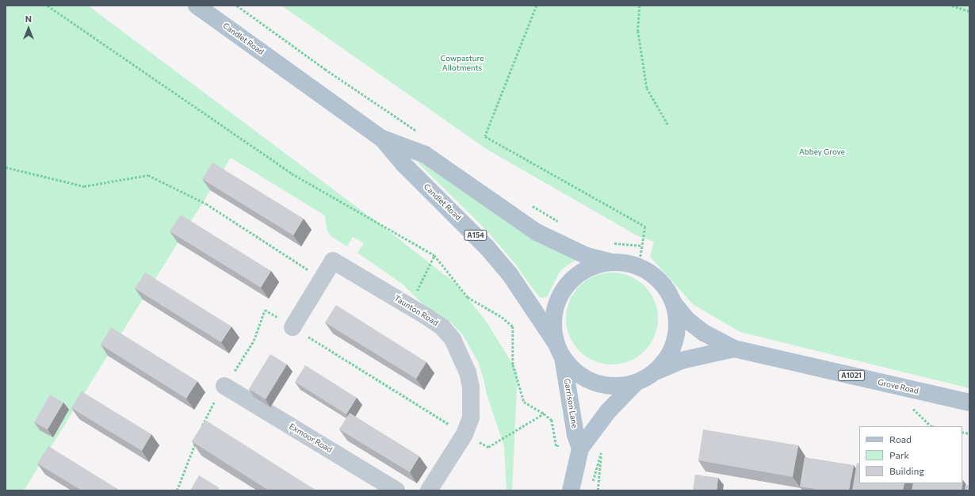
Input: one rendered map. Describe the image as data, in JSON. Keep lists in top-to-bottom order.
{
  "streets": {
    "main road": [
      "Candlet Road",
      "A154",
      "A1021",
      "Grove Road",
      "Garrison Lane"
    ],
    "street": ["Taunton Road", "Exmoor Road"]
  },
  "crossings": [
    ["Candlet Road", "Grove Road"],
    ["Candlet Road", "Garrison Lane"]
  ],
  "parks": ["Cowpasture Allotments", "Abbey Grove"],
  "legend": ["Road", "Park", "Building"],
  "north": "top"
}
